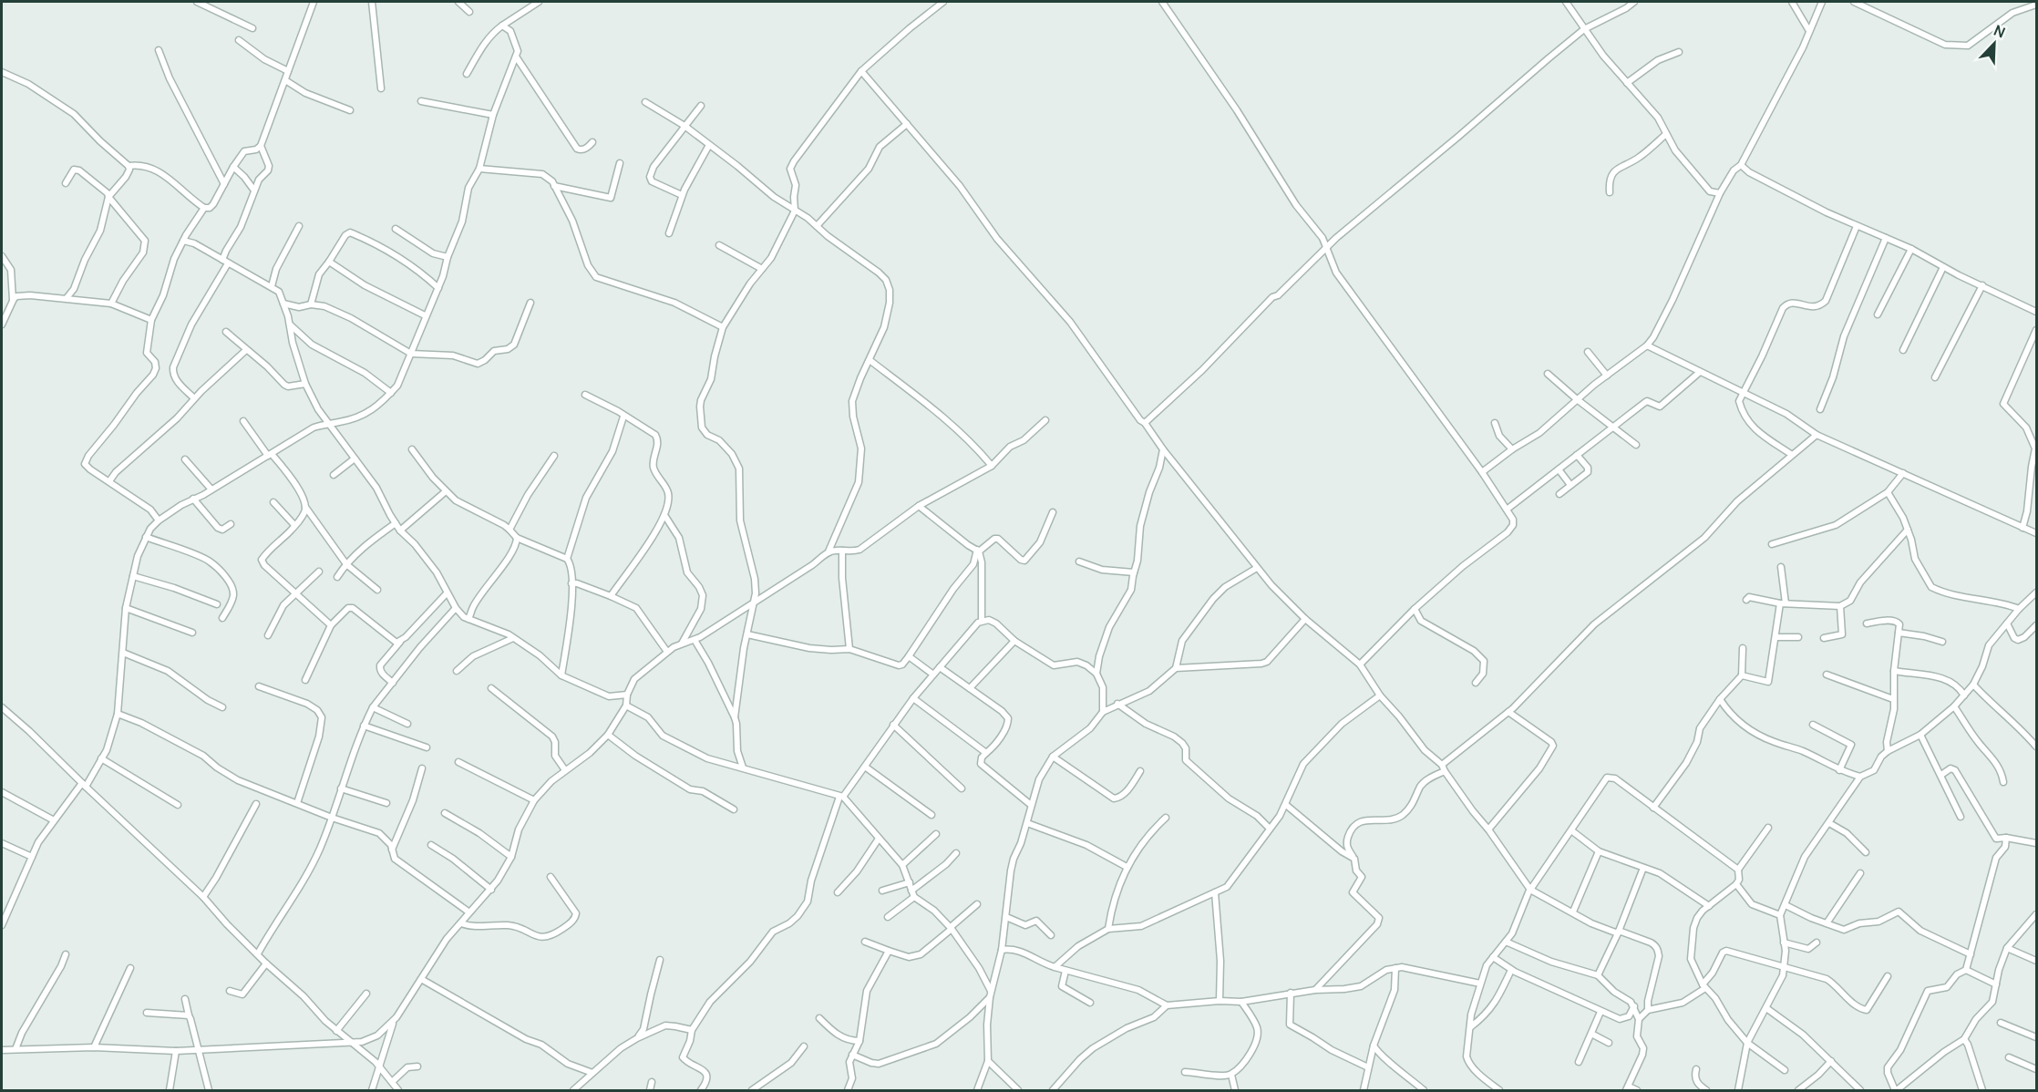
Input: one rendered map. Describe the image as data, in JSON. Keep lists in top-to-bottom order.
{
  "north": "top right"
}
